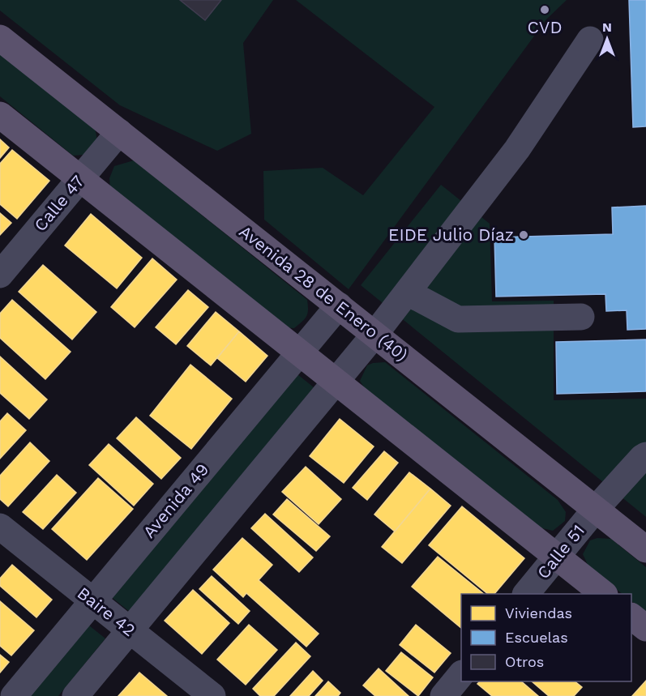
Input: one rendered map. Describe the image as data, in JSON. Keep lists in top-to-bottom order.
{
  "streets": {
    "main road": ["Avenida 28 de Enero (40)"],
    "street": [
      "Calle 47",
      "Avenida 49",
      "Calle 51",
      "Baire 42"
    ]
  },
  "crossings": [
    ["Calle 47", "Avenida 28 de Enero (40)"],
    ["Avenida 28 de Enero (40)", "Avenida 49"],
    ["Avenida 28 de Enero (40)", "Calle 51"],
    ["Avenida 49", "Baire 42"]
  ],
  "places": ["CVD", "EIDE Julio Díaz"],
  "legend": ["Viviendas", "Escuelas", "Otros"],
  "north": "top"
}
